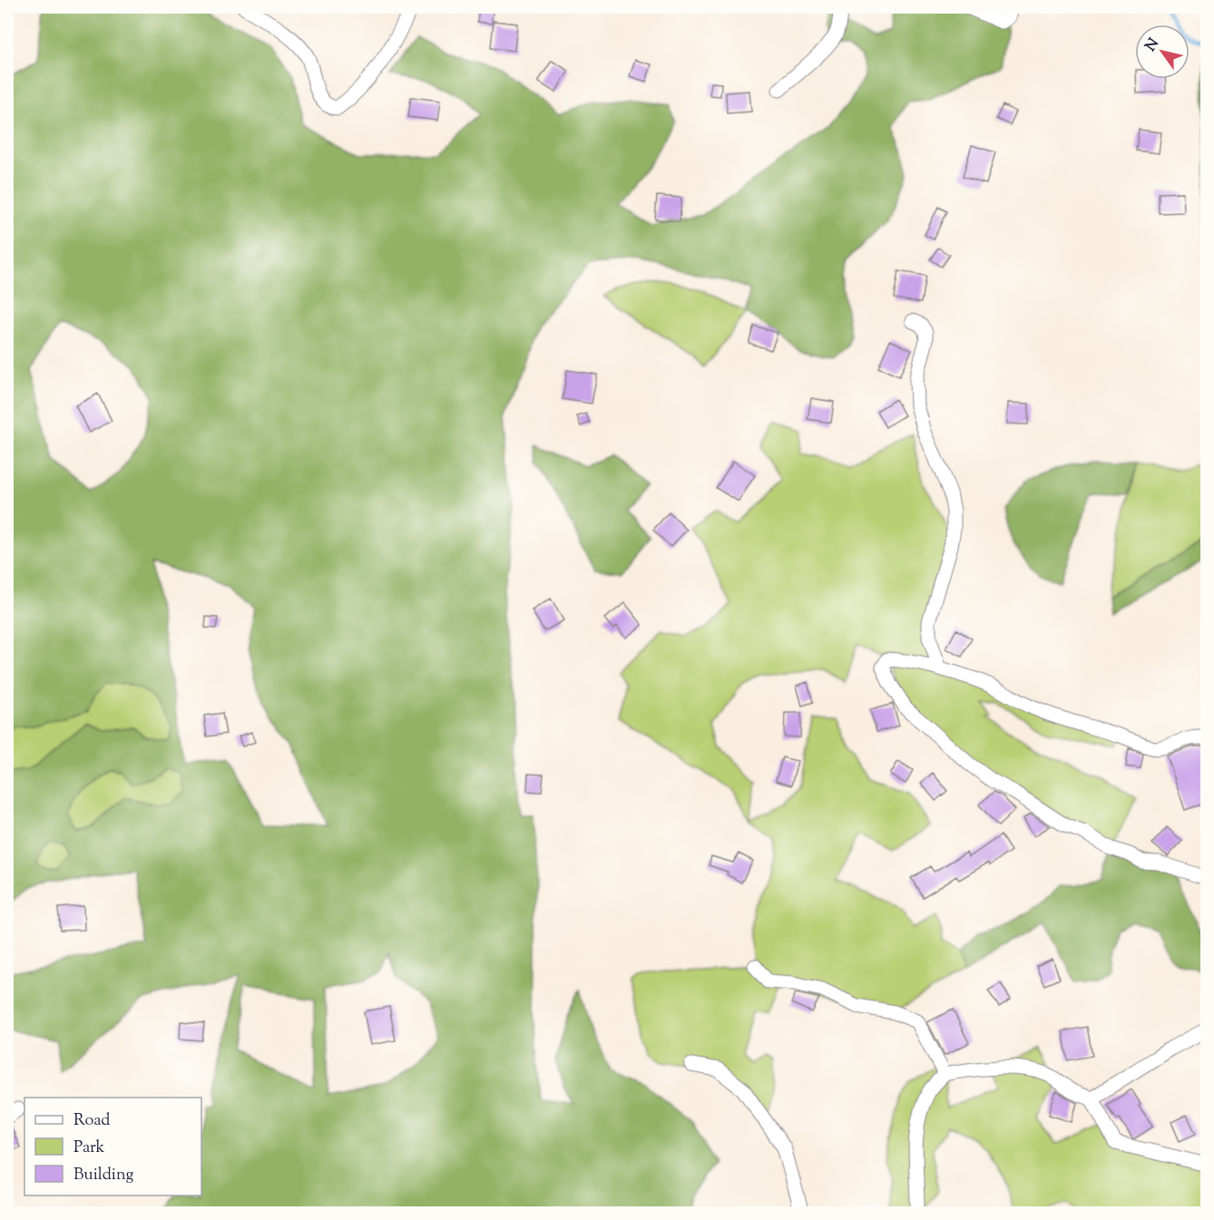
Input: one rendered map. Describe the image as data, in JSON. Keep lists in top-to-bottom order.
{
  "legend": ["Road", "Park", "Building"],
  "north": "top left"
}
